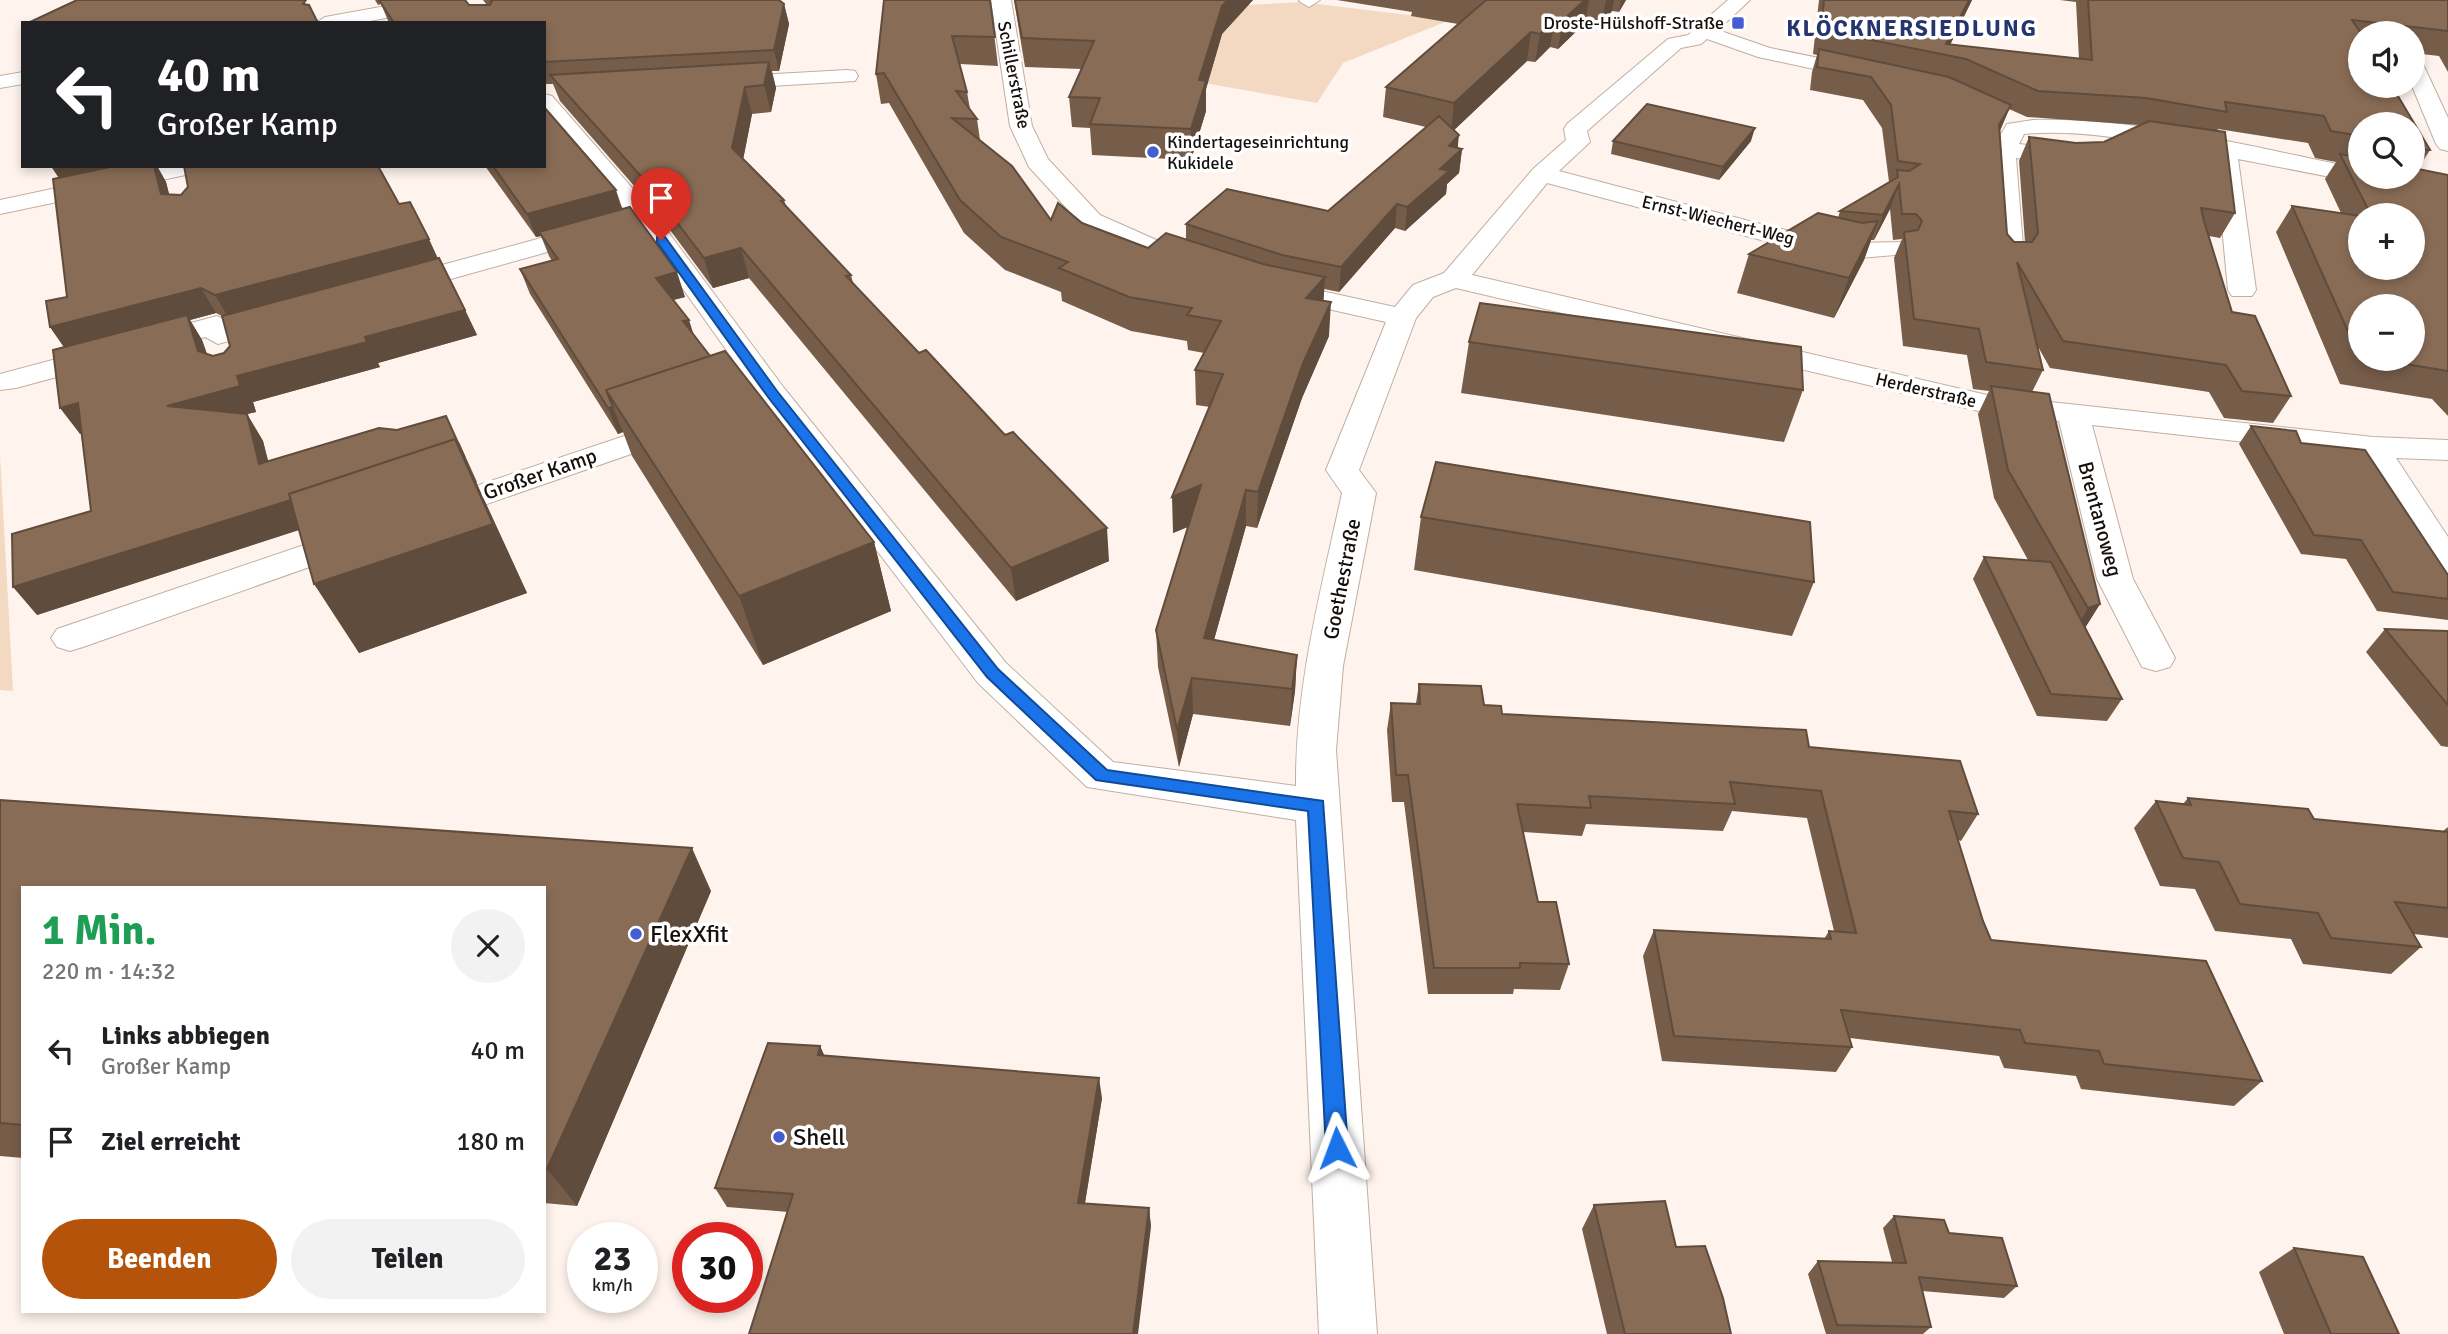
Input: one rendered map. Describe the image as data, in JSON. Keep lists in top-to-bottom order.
{
  "streets": {
    "street": [
      "Schillerstraße",
      "Ernst-Wiechert-Weg",
      "Herderstraße",
      "Großer Kamp",
      "Brentanoweg",
      "Goethestraße"
    ]
  },
  "crossings": [
    ["Ernst-Wiechert-Weg", "Goethestraße"],
    ["Herderstraße", "Brentanoweg"],
    ["Herderstraße", "Goethestraße"]
  ],
  "districts": ["KLÖCKNERSIEDLUNG"],
  "places": {
    "transit": ["Droste-Hülshoff-Straße"],
    "other": ["Kindertageseinrichtung Kukidele", "FlexXfit", "Shell"]
  },
  "page": {
    "map_buttons": ["+", "−"],
    "turn": ["40 m", "Großer Kamp"],
    "heading": ["1 Min.", "220 m · 14:32"],
    "list": [
      {
        "name": "Links abbiegen",
        "note": "Großer Kamp",
        "value": "40 m"
      },
      {
        "name": "Ziel erreicht",
        "value": "180 m"
      }
    ],
    "buttons": ["Beenden", "Teilen"],
    "speed": "23 km/h",
    "limit": "30"
  }
}
